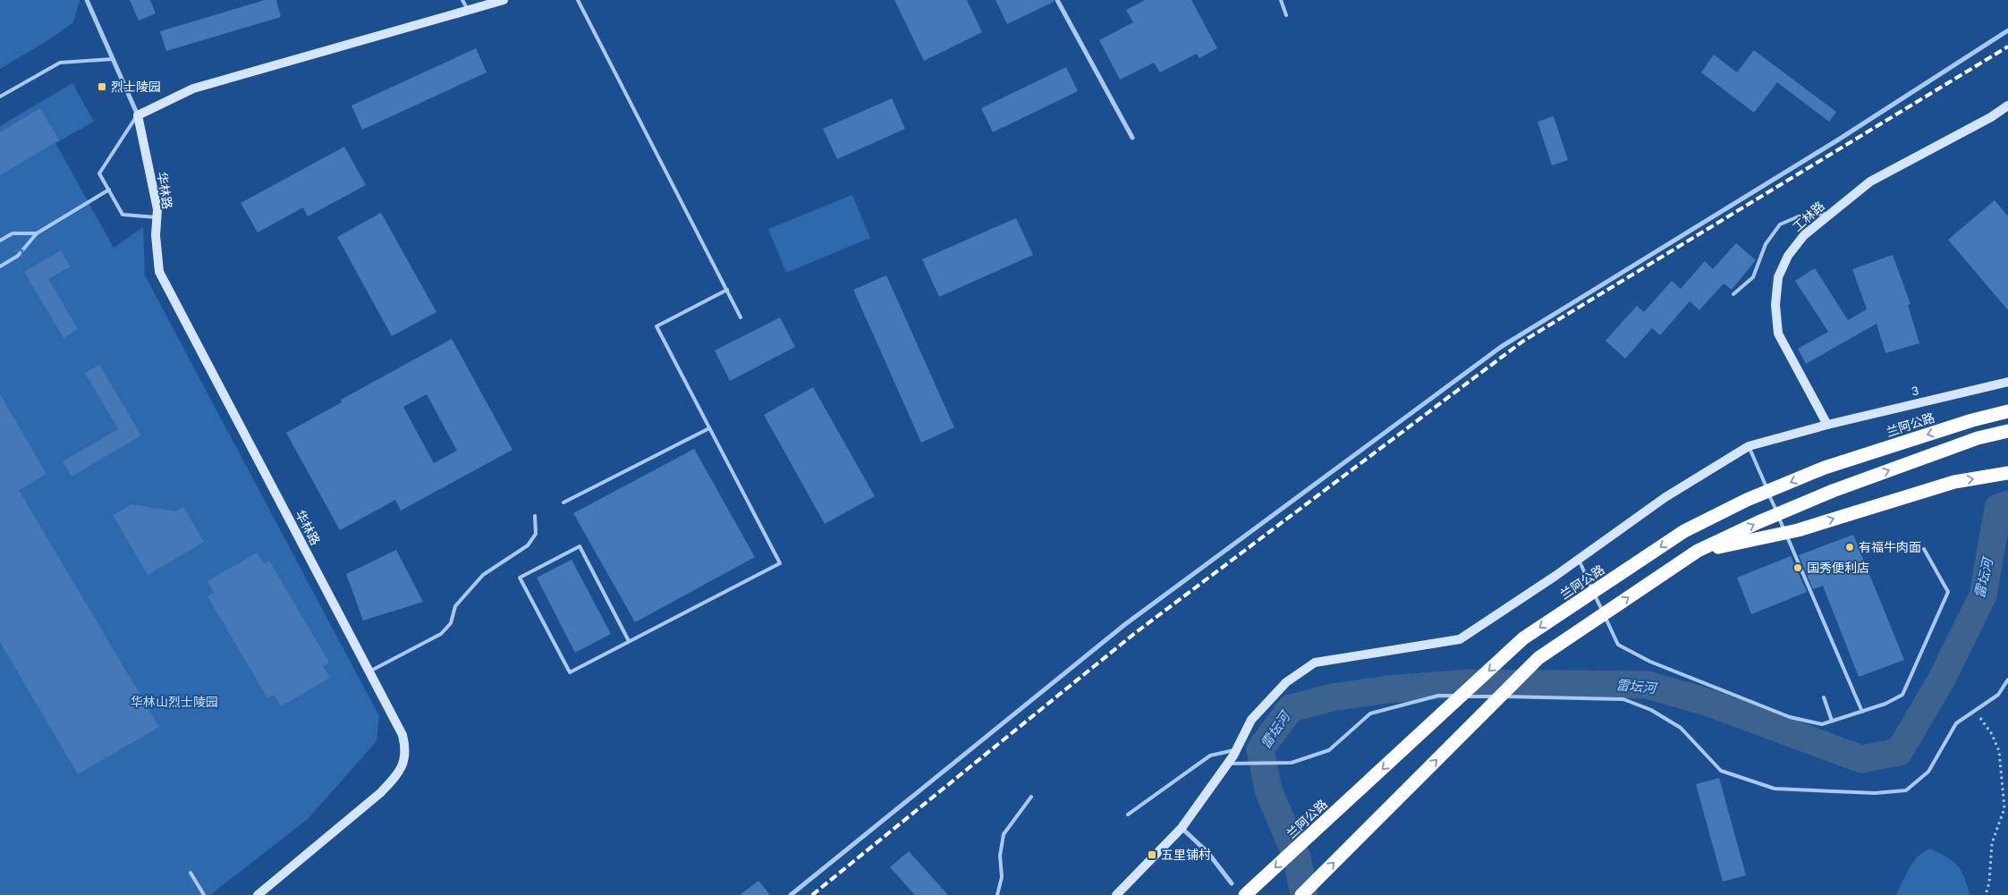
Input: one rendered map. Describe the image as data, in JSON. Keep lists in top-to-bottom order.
{
  "streets": {
    "highway": ["兰阿公路"],
    "street": ["华林路", "工林路", "3"]
  },
  "crossings": [
    ["工林路", "3"]
  ],
  "water": ["雷坛河"],
  "parks": ["华林山烈士陵园"],
  "places": {
    "transit": ["烈士陵园", "五里铺村"],
    "other": ["有福牛肉面", "国秀便利店"]
  }
}
